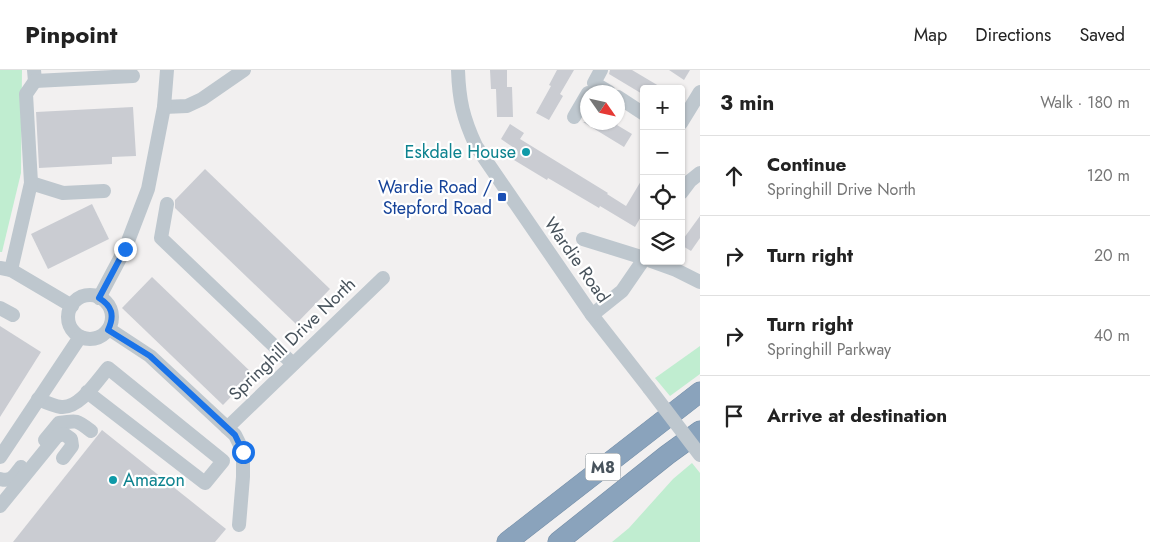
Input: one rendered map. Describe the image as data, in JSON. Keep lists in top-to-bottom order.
{
  "streets": {
    "highway": ["M8"],
    "street": ["Wardie Road", "Springhill Drive North"]
  },
  "places": {
    "other": ["Eskdale House", "Amazon"],
    "transit": ["Wardie Road / Stepford Road"]
  },
  "north": "bottom right",
  "page": {
    "header": "Pinpoint",
    "nav": ["Map", "Directions", "Saved"],
    "heading": ["3 min", "Walk · 180 m"],
    "map_buttons": ["+", "−"],
    "list": [
      ["Continue", "Springhill Drive North", "120 m"],
      ["Turn right", "20 m"],
      ["Turn right", "Springhill Parkway", "40 m"],
      "Arrive at destination"
    ]
  }
}
